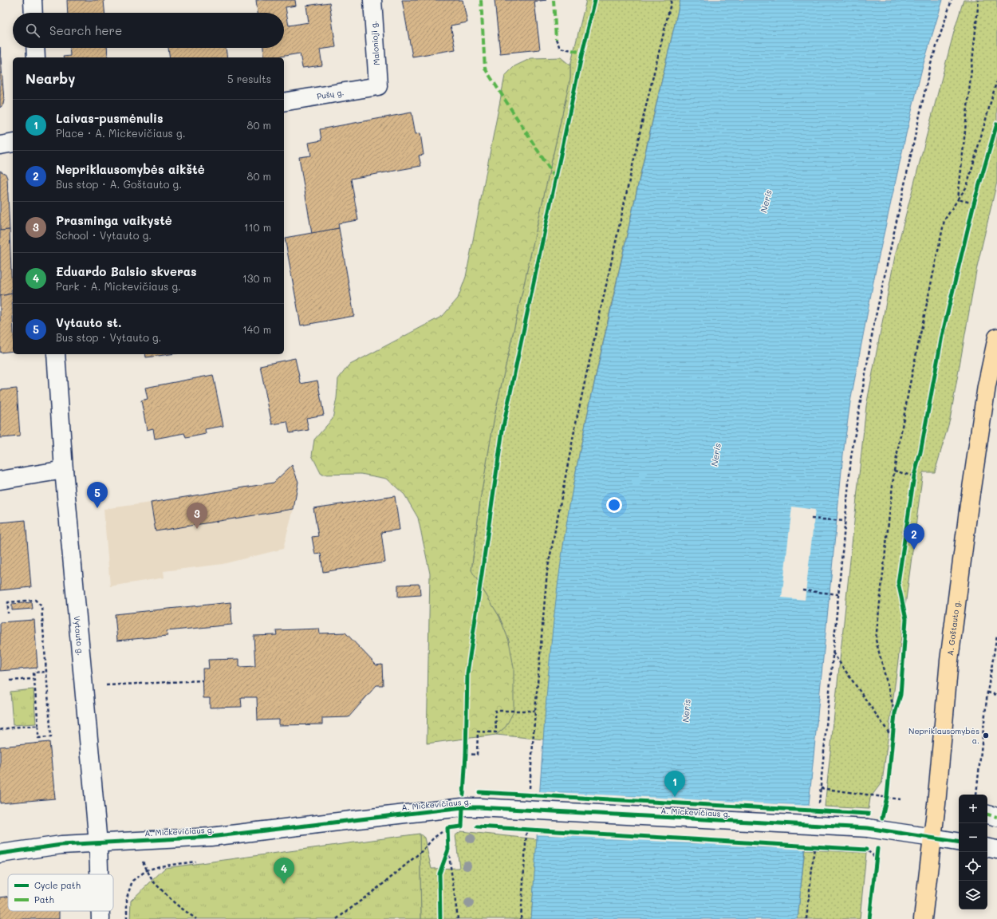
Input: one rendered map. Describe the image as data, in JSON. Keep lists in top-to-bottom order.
{
  "streets": {
    "main road": ["A. Goštauto g."],
    "street": [
      "Malonioji g.",
      "Pušų g.",
      "Vytauto g.",
      "A. Mickevičiaus g."
    ]
  },
  "crossings": [
    ["Malonioji g.", "Pušų g."],
    ["A. Goštauto g.", "A. Mickevičiaus g."],
    ["Vytauto g.", "A. Mickevičiaus g."]
  ],
  "water": ["Neris"],
  "places": ["Nepriklausomybės a."],
  "legend": ["Cycle path", "Path"],
  "page": {
    "search": "Search here",
    "heading": ["Nearby", "5 results"],
    "list": [
      {
        "mark": "1",
        "name": "Laivas-pusmėnulis",
        "note": "Place · A. Mickevičiaus g.",
        "value": "80 m"
      },
      {
        "mark": "2",
        "name": "Nepriklausomybės aikštė",
        "note": "Bus stop · A. Goštauto g.",
        "value": "80 m"
      },
      {
        "mark": "3",
        "name": "Prasminga vaikystė",
        "note": "School · Vytauto g.",
        "value": "110 m"
      },
      {
        "mark": "4",
        "name": "Eduardo Balsio skveras",
        "note": "Park · A. Mickevičiaus g.",
        "value": "130 m"
      },
      {
        "mark": "5",
        "name": "Vytauto st.",
        "note": "Bus stop · Vytauto g.",
        "value": "140 m"
      }
    ],
    "pins": [
      "5",
      "3",
      "2",
      "1",
      "4"
    ],
    "map_buttons": ["+", "−"]
  }
}
